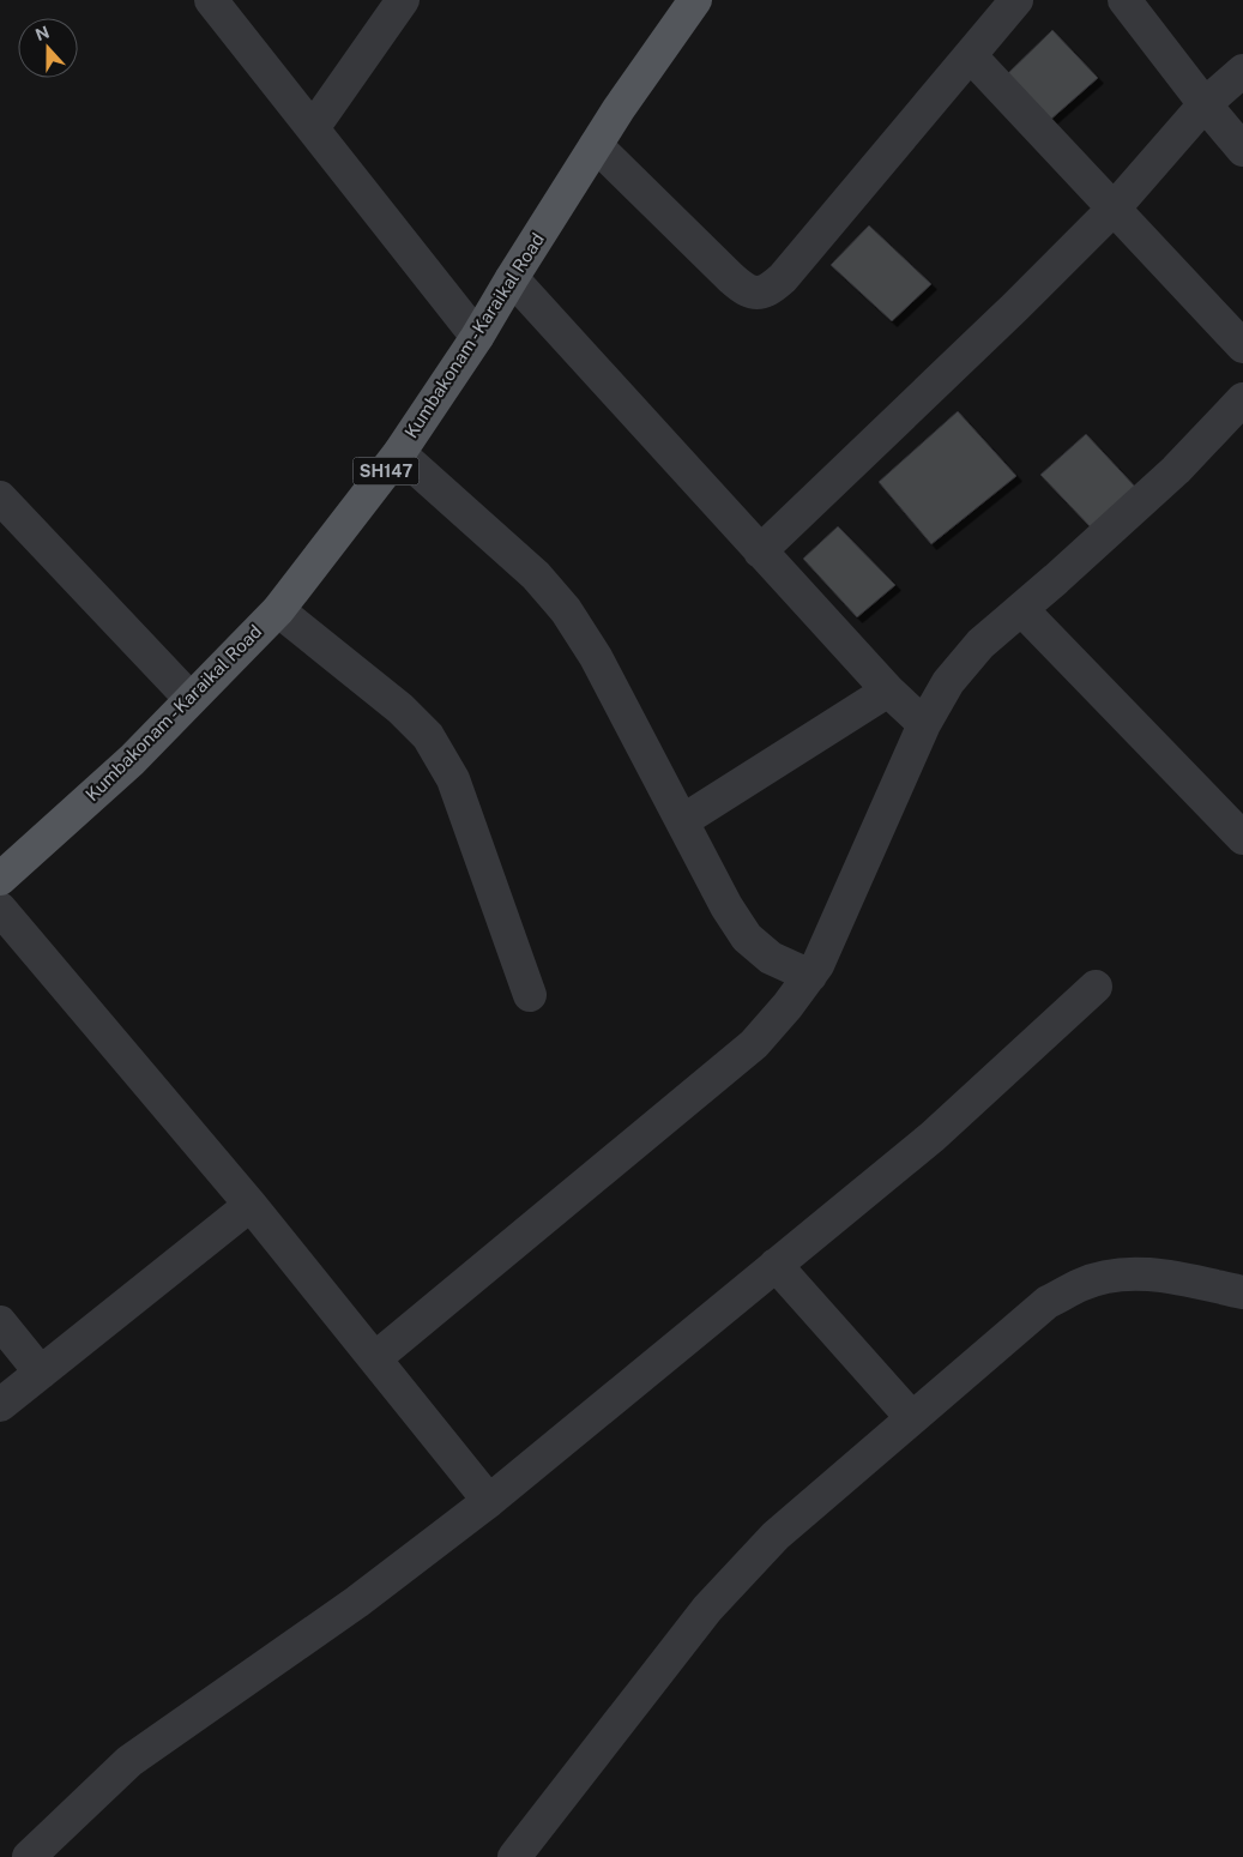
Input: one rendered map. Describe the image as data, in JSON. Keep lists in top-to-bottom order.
{
  "streets": {
    "main road": ["Kumbakonam - Karaikal Road", "SH147"]
  },
  "north": "top"
}
